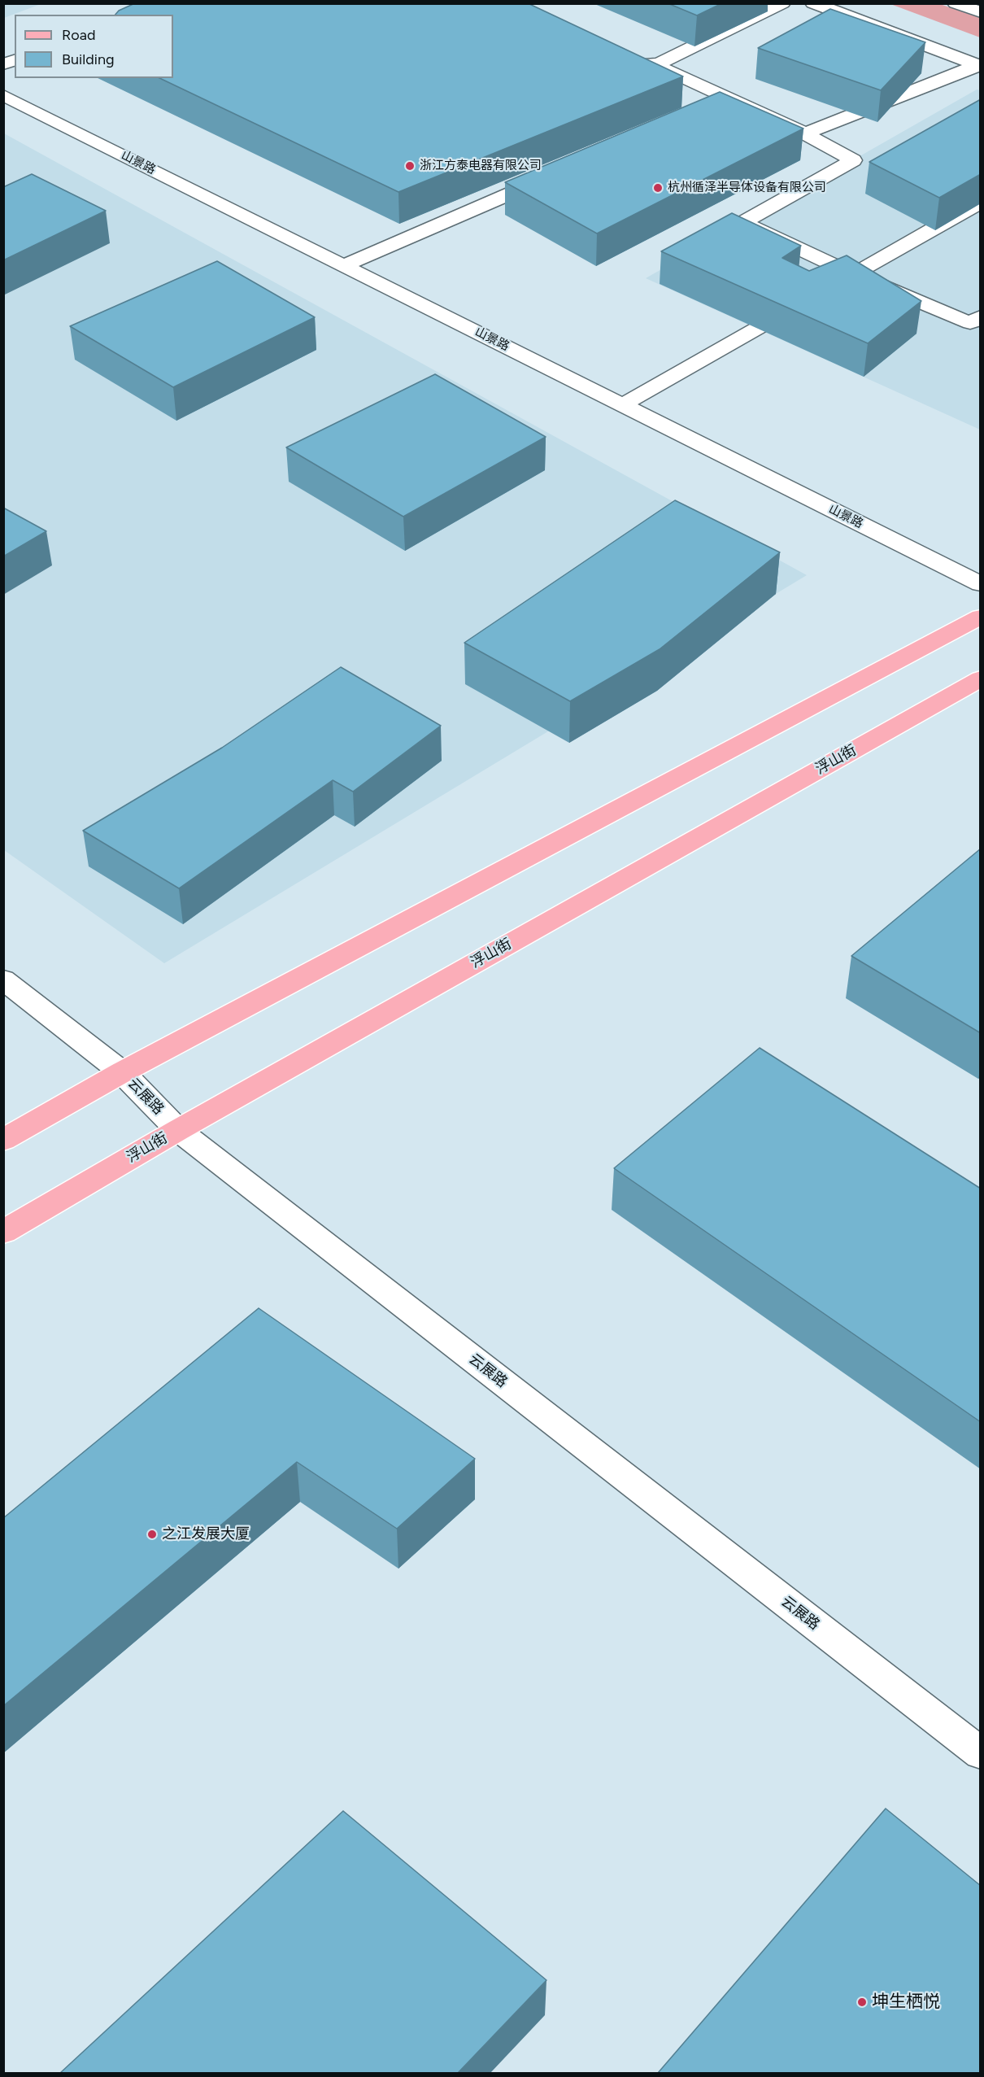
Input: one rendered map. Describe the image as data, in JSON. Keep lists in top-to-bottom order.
{
  "streets": {
    "main road": ["浮山街"],
    "street": ["山景路", "云展路"]
  },
  "crossings": [
    ["浮山街", "云展路"]
  ],
  "places": [
    "浙江方泰电器有限公司",
    "杭州循泽半导体设备有限公司",
    "之江发展大厦",
    "坤生栖悦"
  ],
  "legend": ["Road", "Building"]
}
